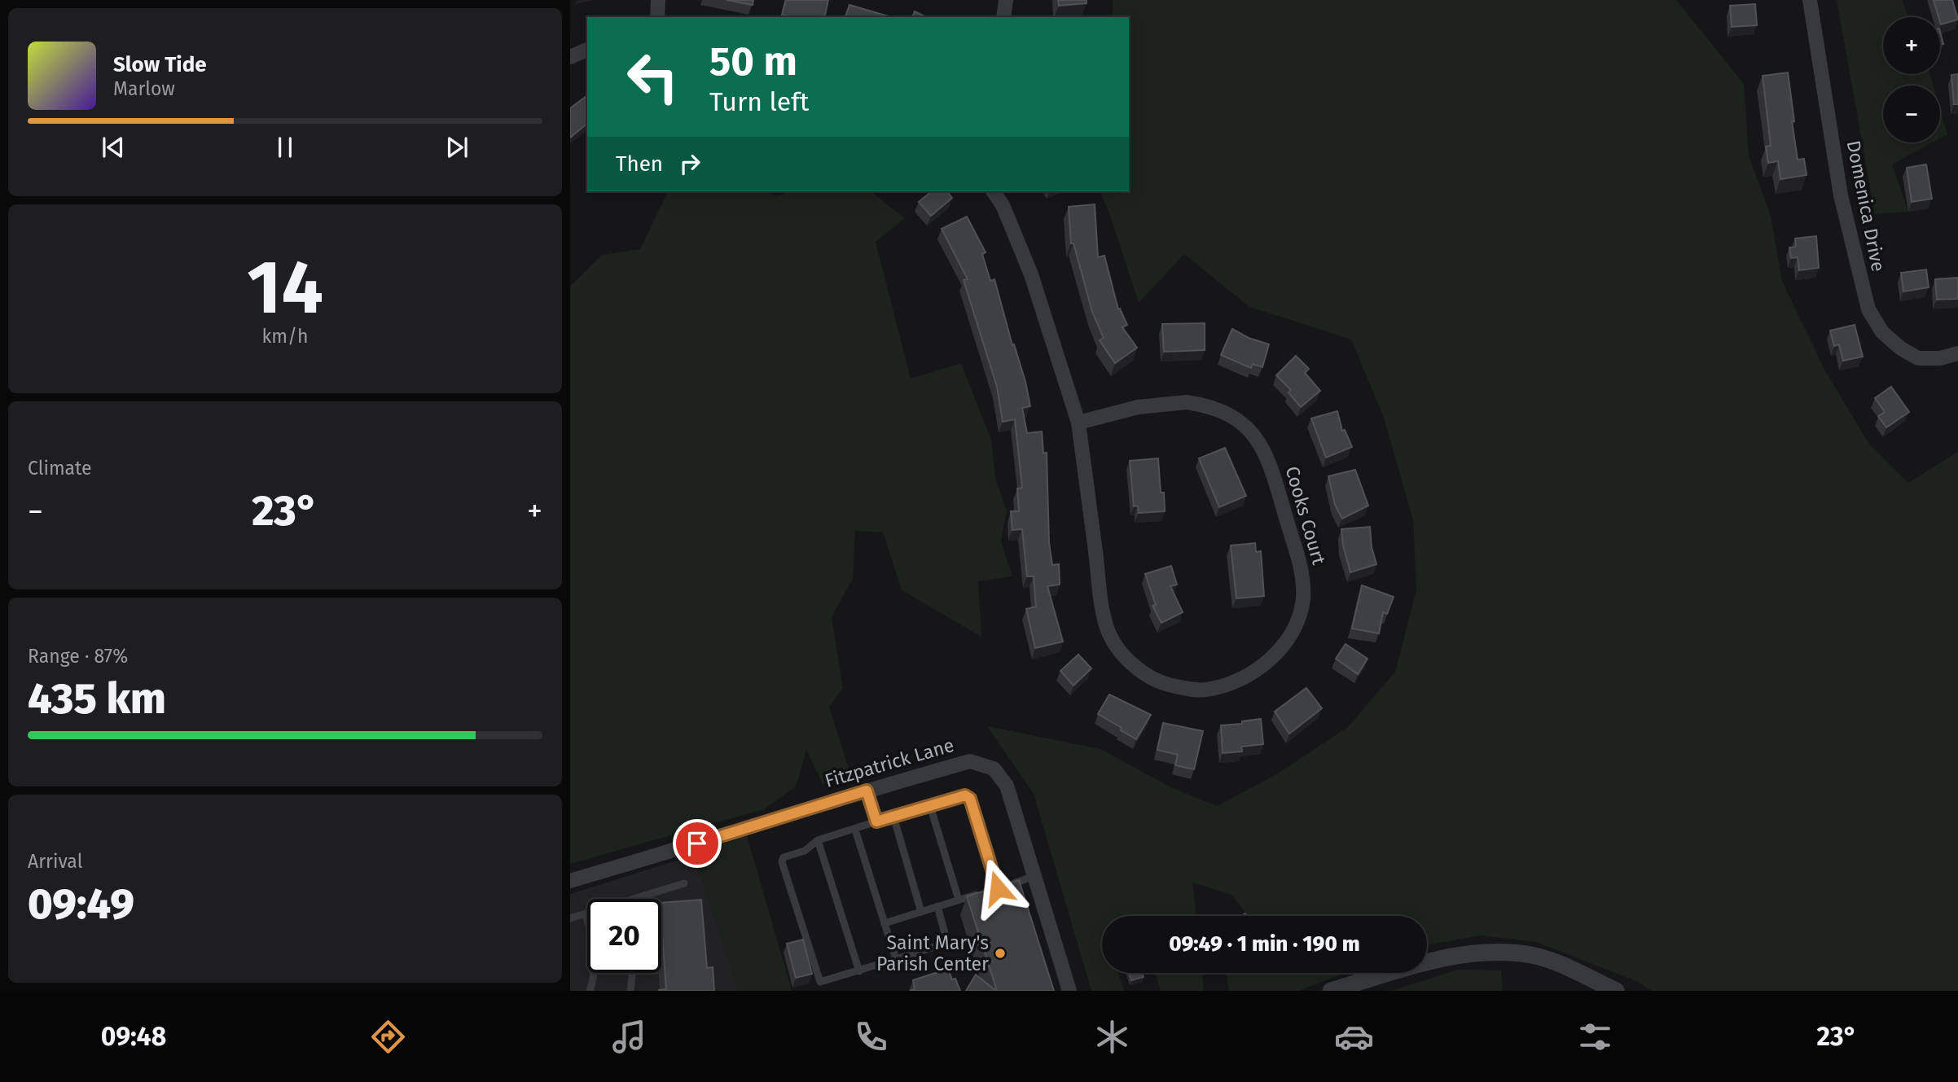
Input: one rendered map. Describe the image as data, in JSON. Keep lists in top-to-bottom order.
{
  "streets": {
    "street": ["Domenica Drive", "Cooks Court", "Fitzpatrick Lane"]
  },
  "places": ["Saint Mary's Parish Center"],
  "page": {
    "map_buttons": ["+", "−"],
    "turn": ["50 m", "Turn left"],
    "song": ["Slow Tide", "Marlow"],
    "then": "Then",
    "tile": [
      ["14", "km/h"],
      "Climate",
      ["Range · 87%", "435 km"],
      ["Arrival", "09:49"]
    ],
    "heat": ["−", "23°", "+"],
    "limit": "20",
    "trip": "09:49 · 1 min · 190 m",
    "tabs": ["09:48", "23°"]
  }
}
